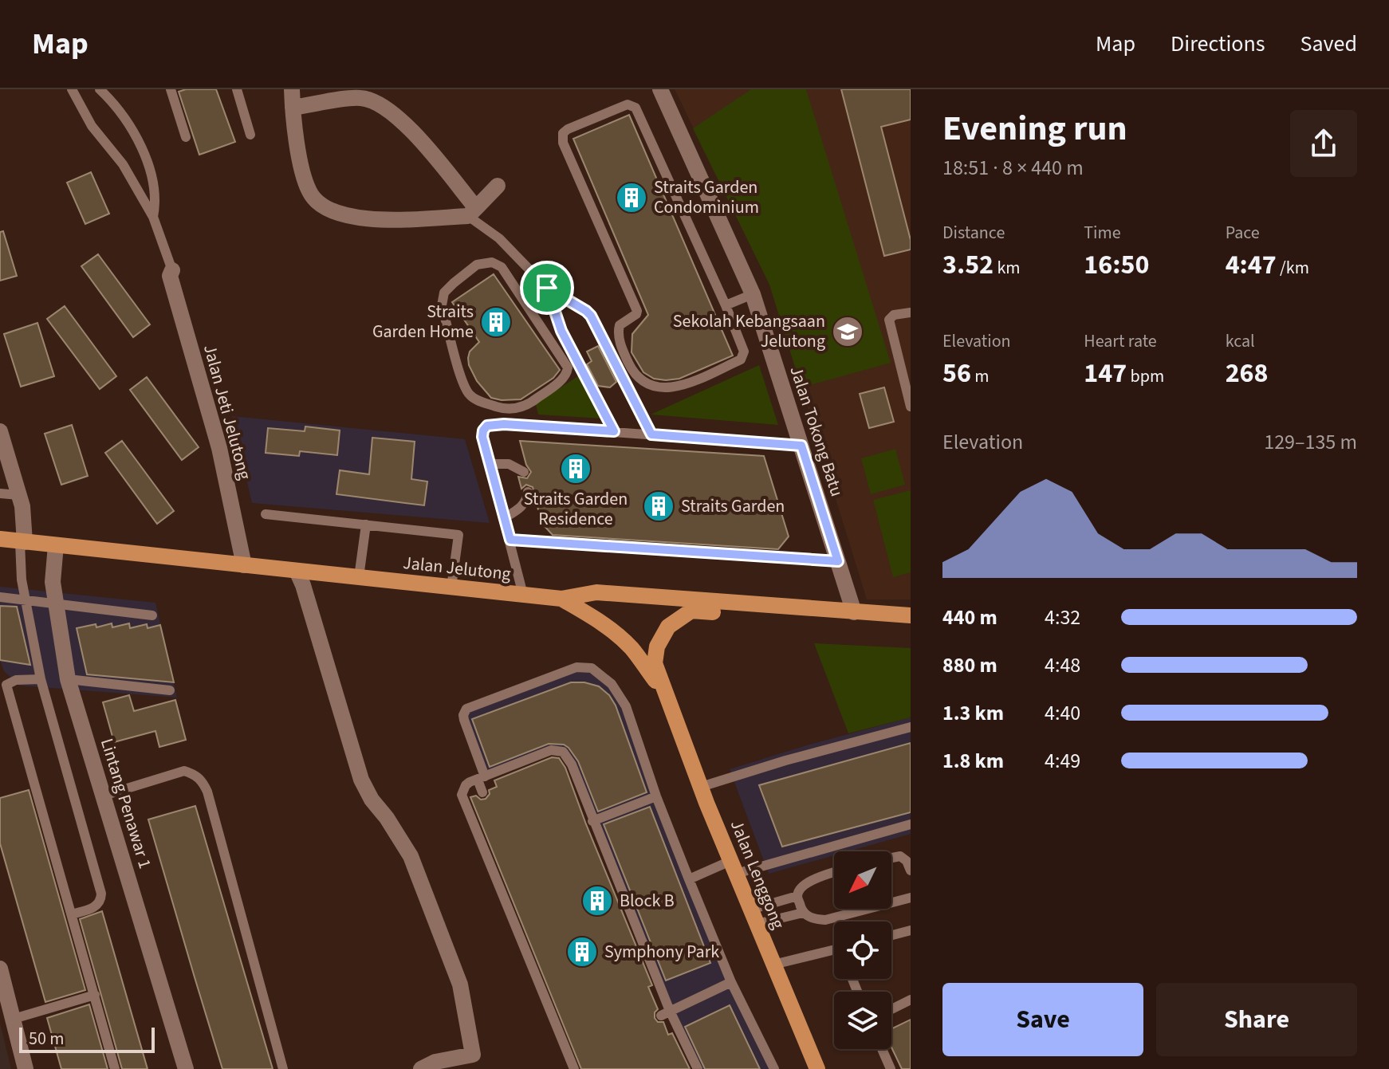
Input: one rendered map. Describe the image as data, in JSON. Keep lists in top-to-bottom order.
{
  "streets": {
    "main road": ["Jalan Jelutong", "Jalan Lenggong"],
    "street": ["Jalan Jeti Jelutong", "Jalan Tokong Batu", "Lintang Penawar 1"]
  },
  "crossings": [
    ["Jalan Jeti Jelutong", "Jalan Jelutong"],
    ["Jalan Tokong Batu", "Jalan Jelutong"],
    ["Jalan Jelutong", "Lintang Penawar 1"],
    ["Jalan Jelutong", "Jalan Lenggong"]
  ],
  "places": {
    "building": [
      "Straits Garden Condominium",
      "Straits Garden Home",
      "Straits Garden Residence",
      "Straits Garden",
      "Block B",
      "Symphony Park"
    ],
    "school or university": ["Sekolah Kebangsaan Jelutong"]
  },
  "scale_bar": "50 m",
  "north": "bottom left",
  "page": {
    "header": "Map",
    "nav": ["Map", "Directions", "Saved"],
    "heading": ["Evening run", "18:51 · 8 × 440 m"],
    "stats": [
      ["Distance", "3.52 km"],
      ["Time", "16:50"],
      ["Pace", "4:47 /km"],
      ["Elevation", "56 m"],
      ["Heart rate", "147 bpm"],
      ["kcal", "268"]
    ],
    "chart": ["Elevation", "129–135 m"],
    "list": [
      {
        "name": "440 m",
        "note": "4:32"
      },
      {
        "name": "880 m",
        "note": "4:48"
      },
      {
        "name": "1.3 km",
        "note": "4:40"
      },
      {
        "name": "1.8 km",
        "note": "4:49"
      }
    ],
    "buttons": ["Save", "Share"],
    "scale": "50 m"
  }
}
